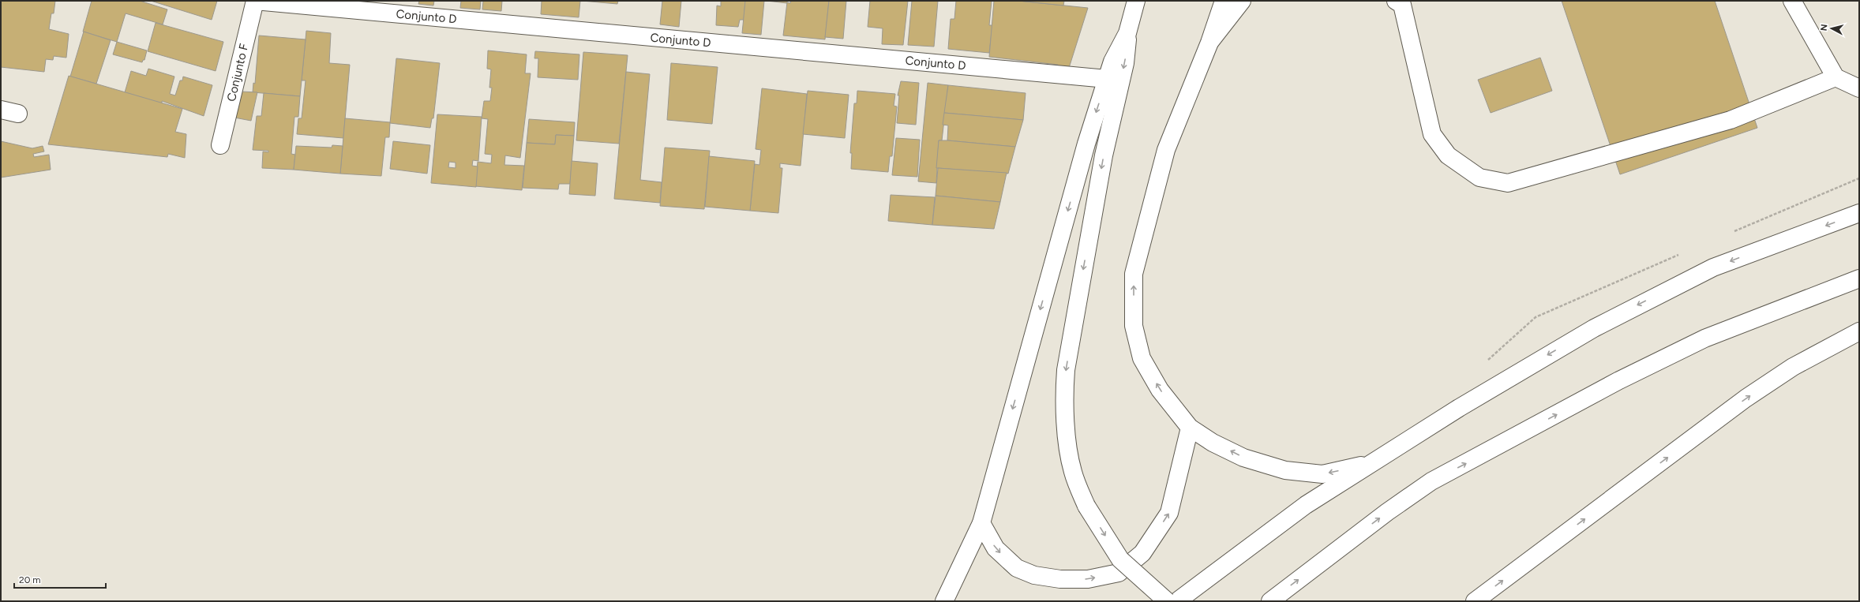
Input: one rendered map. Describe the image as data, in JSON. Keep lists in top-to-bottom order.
{
  "streets": {
    "main road": ["Conjunto D", "Conjunto F"]
  },
  "crossings": [
    ["Conjunto D", "Conjunto F"]
  ],
  "scale_bar": "20 m",
  "north": "left"
}
